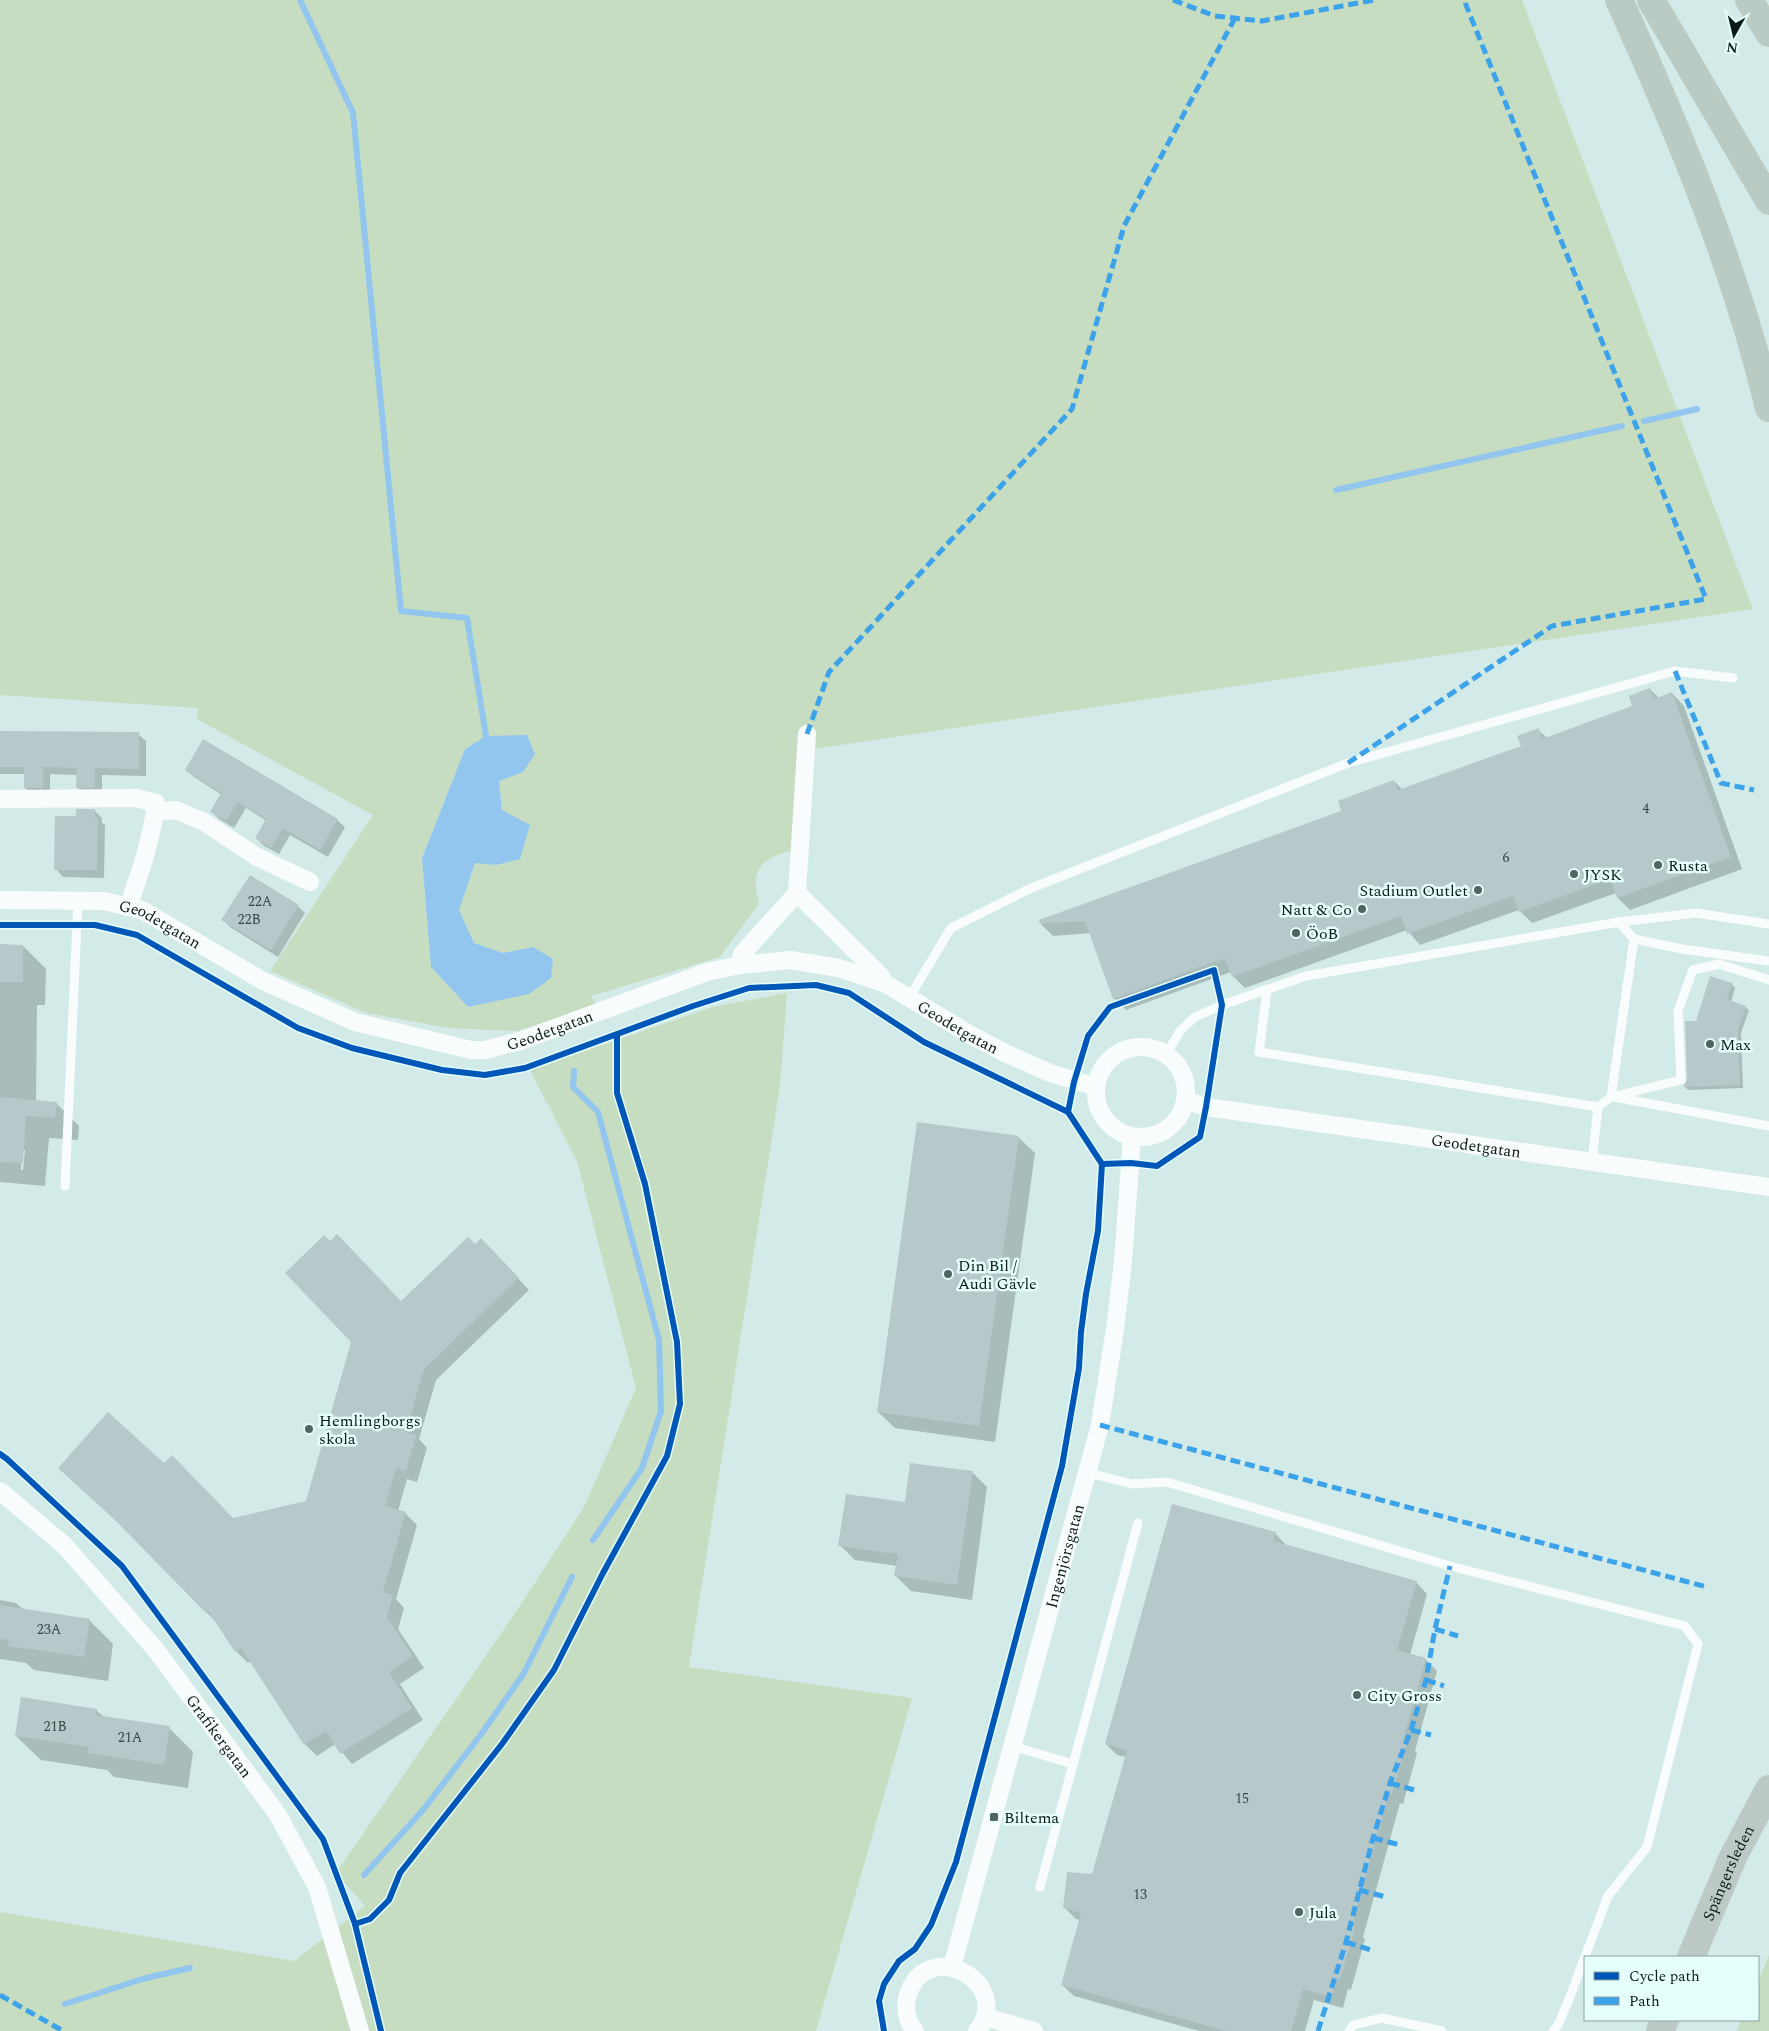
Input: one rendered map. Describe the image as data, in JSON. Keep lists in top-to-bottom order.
{
  "streets": {
    "main road": ["Spängersleden"],
    "street": ["Geodetgatan", "Ingenjörsgatan", "Grafikergatan"]
  },
  "crossings": [
    ["Geodetgatan", "Ingenjörsgatan"]
  ],
  "places": {
    "other": [
      "Rusta",
      "JYSK",
      "Stadium Outlet",
      "Natt & Co",
      "ÖoB",
      "Max",
      "Din Bil / Audi Gävle",
      "Hemlingborgs skola",
      "City Gross",
      "Jula"
    ],
    "transit": ["Biltema"]
  },
  "house_numbers": [
    "4",
    "6",
    "22A",
    "22B",
    "23A",
    "21B",
    "21A",
    "15",
    "13"
  ],
  "legend": ["Cycle path", "Path"],
  "north": "bottom"
}
